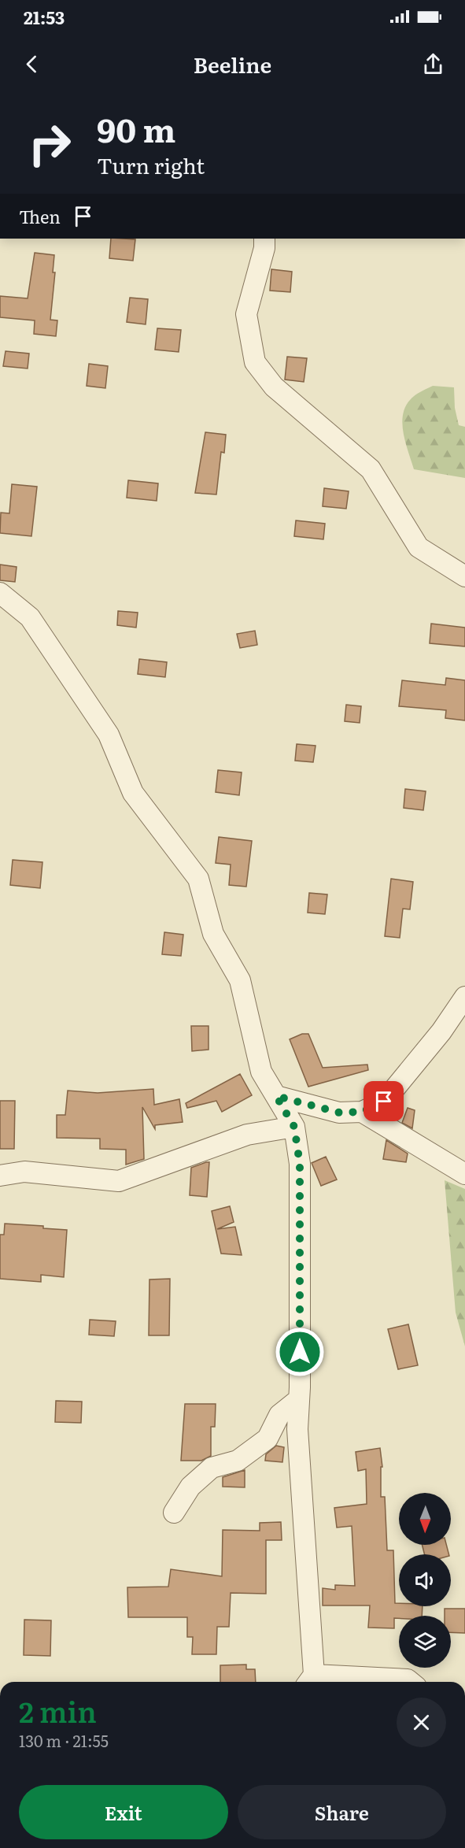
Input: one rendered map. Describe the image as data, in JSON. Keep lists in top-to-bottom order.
{
  "north": "bottom",
  "page": {
    "status": "21:53",
    "header": "Beeline",
    "turn": ["90 m", "Turn right"],
    "then": "Then",
    "heading": ["2 min", "130 m · 21:55"],
    "buttons": ["Exit", "Share"]
  }
}
